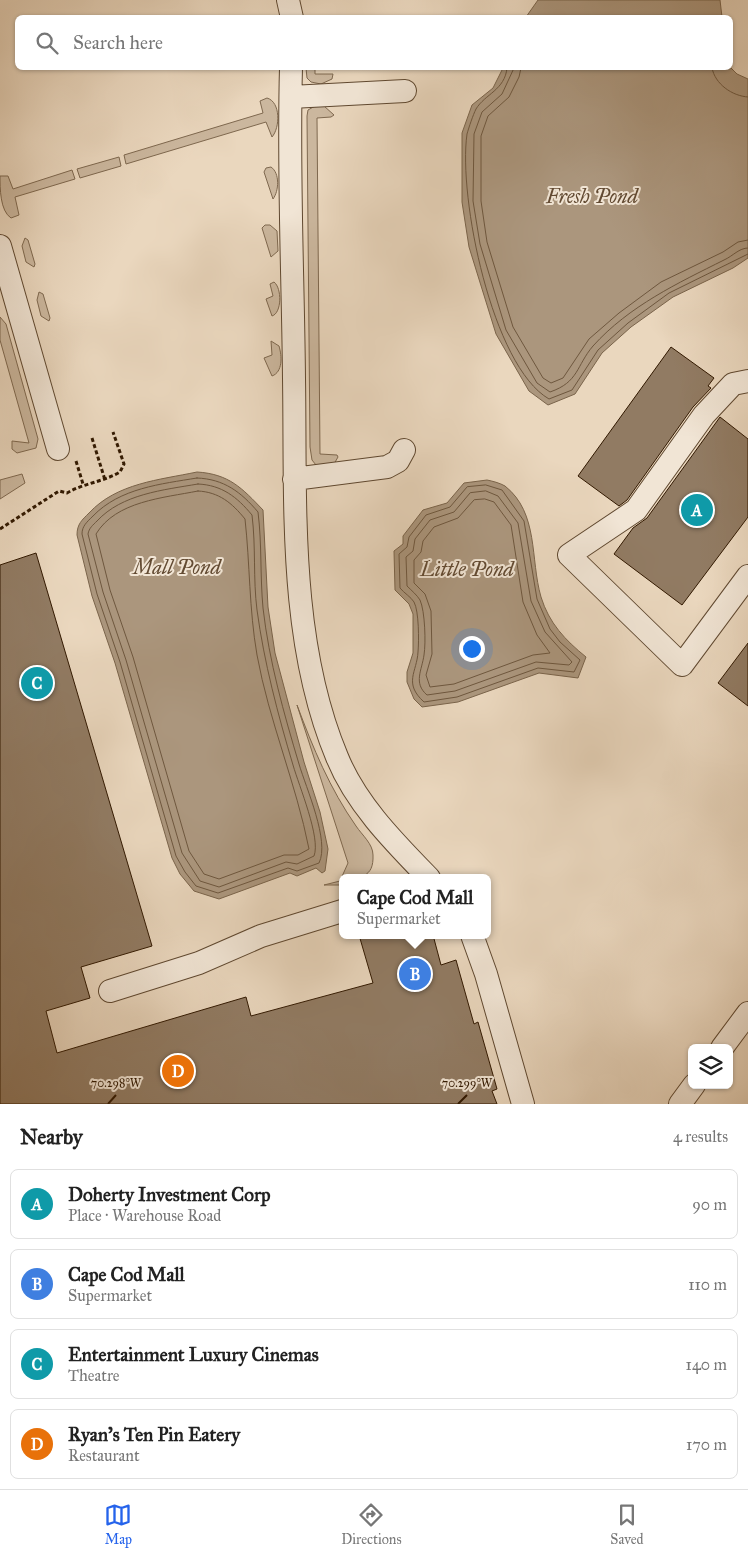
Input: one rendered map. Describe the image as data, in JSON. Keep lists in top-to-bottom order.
{
  "water": ["Fresh Pond", "Mall Pond", "Little Pond"],
  "page": {
    "search": "Search here",
    "pins": [
      "A",
      "C",
      "B",
      "D"
    ],
    "popup": ["Cape Cod Mall", "Supermarket"],
    "heading": ["Nearby", "4 results"],
    "list": [
      {
        "mark": "A",
        "name": "Doherty Investment Corp",
        "note": "Place · Warehouse Road",
        "value": "90 m"
      },
      {
        "mark": "B",
        "name": "Cape Cod Mall",
        "note": "Supermarket",
        "value": "110 m"
      },
      {
        "mark": "C",
        "name": "Entertainment Luxury Cinemas",
        "note": "Theatre",
        "value": "140 m"
      },
      {
        "mark": "D",
        "name": "Ryan's Ten Pin Eatery",
        "note": "Restaurant",
        "value": "170 m"
      }
    ],
    "nav": ["Map", "Directions", "Saved"]
  },
  "coordinates": ["70.298°W", "70.299°W"]
}
